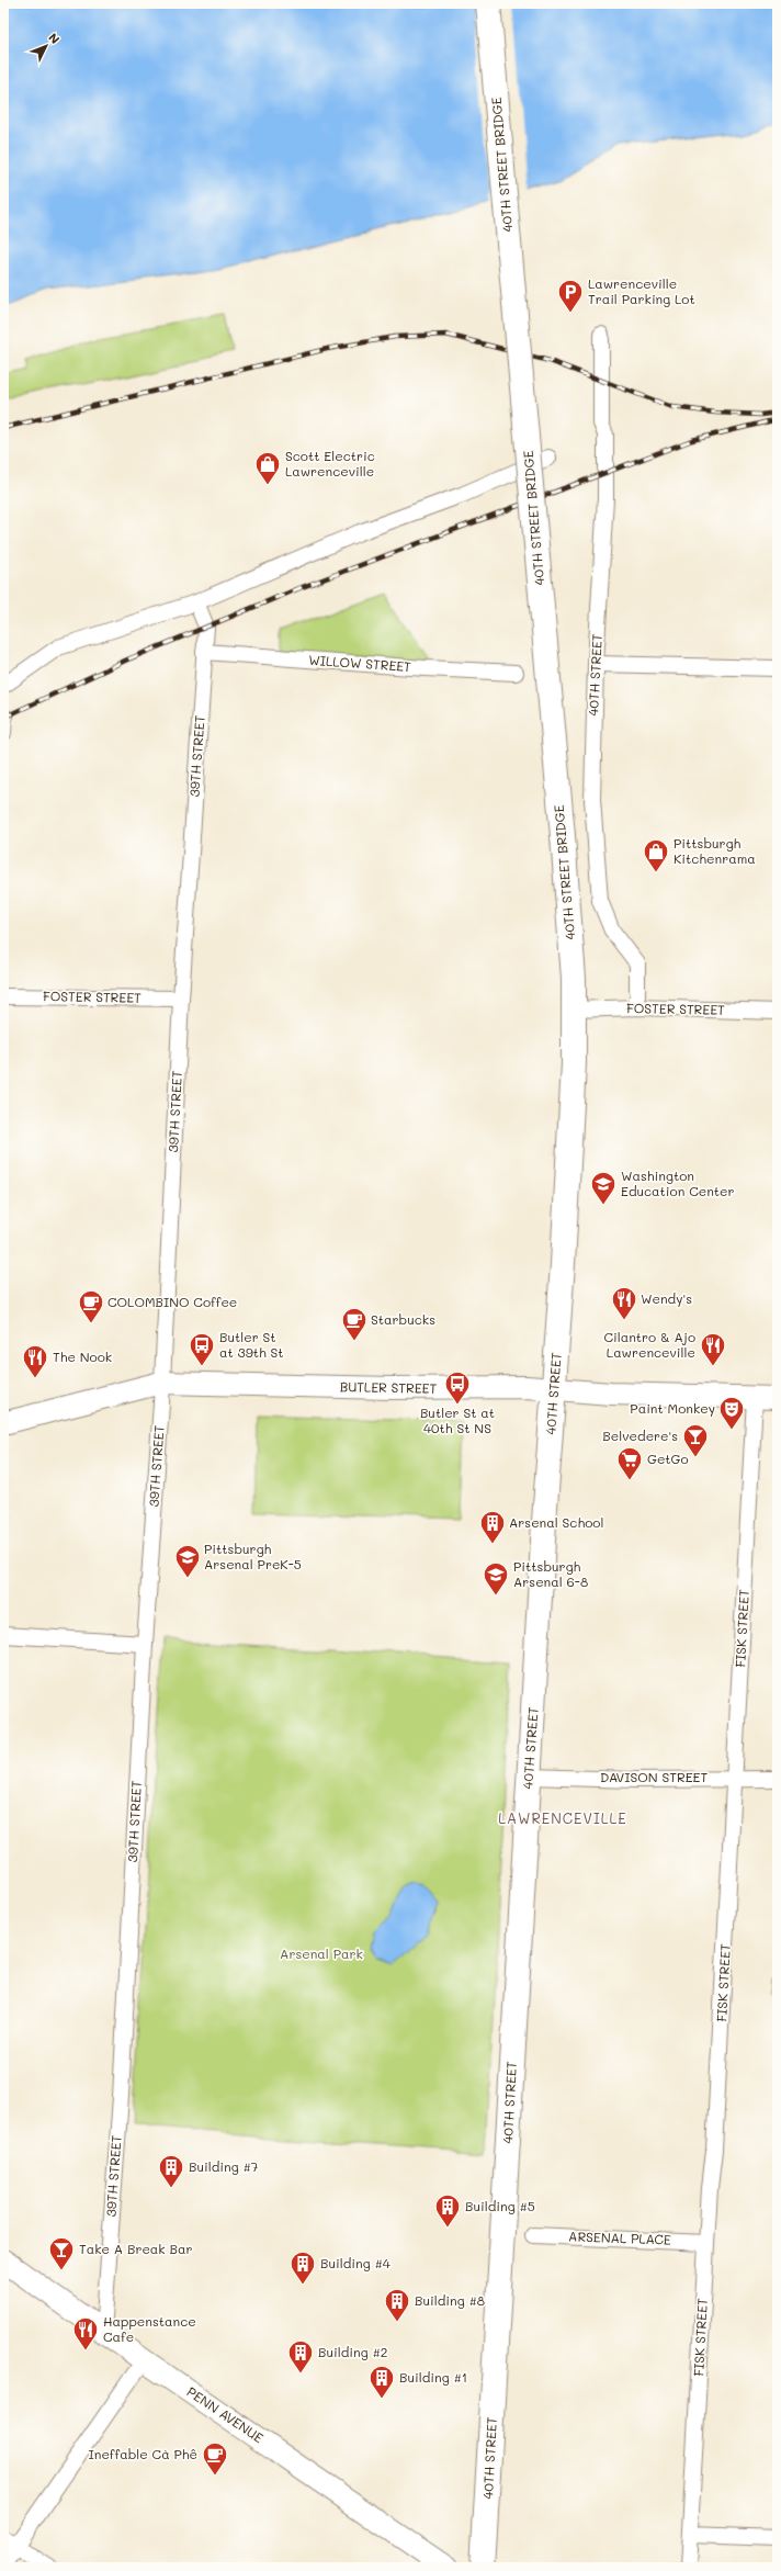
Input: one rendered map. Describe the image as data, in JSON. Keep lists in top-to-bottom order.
{
  "streets": {
    "main road": [
      "40TH STREET BRIDGE",
      "40TH STREET",
      "BUTLER STREET",
      "PENN AVENUE"
    ],
    "street": [
      "WILLOW STREET",
      "39TH STREET",
      "FOSTER STREET",
      "FISK STREET",
      "DAVISON STREET",
      "ARSENAL PLACE"
    ]
  },
  "crossings": [
    ["40TH STREET BRIDGE", "40TH STREET"],
    ["40TH STREET BRIDGE", "FOSTER STREET"],
    ["WILLOW STREET", "39TH STREET"],
    ["40TH STREET", "FOSTER STREET"],
    ["40TH STREET", "BUTLER STREET"],
    ["40TH STREET", "DAVISON STREET"],
    ["39TH STREET", "FOSTER STREET"],
    ["39TH STREET", "BUTLER STREET"],
    ["39TH STREET", "PENN AVENUE"],
    ["BUTLER STREET", "FISK STREET"],
    ["FISK STREET", "DAVISON STREET"],
    ["FISK STREET", "ARSENAL PLACE"]
  ],
  "districts": ["LAWRENCEVILLE"],
  "parks": ["Arsenal Park"],
  "places": {
    "parking": ["Lawrenceville Trail Parking Lot"],
    "shop": ["Scott Electric Lawrenceville", "Pittsburgh Kitchenrama"],
    "school or university": ["Washington Education Center", "Pittsburgh Arsenal PreK-5", "Pittsburgh Arsenal 6-8"],
    "restaurant": [
      "Wendy's",
      "Cilantro & Ajo Lawrenceville",
      "The Nook",
      "Happenstance Cafe"
    ],
    "cafe": ["COLOMBINO Coffee", "Starbucks", "Ineffable Cà Phê"],
    "bus stop": ["Butler St at 39th St", "Butler St at 40th St NS"],
    "theatre": ["Paint Monkey"],
    "bar": ["Belvedere's", "Take A Break Bar"],
    "supermarket": ["GetGo"],
    "building": [
      "Arsenal School",
      "Building #7",
      "Building #5",
      "Building #4",
      "Building #8",
      "Building #2",
      "Building #1"
    ]
  },
  "north": "top right"
}
